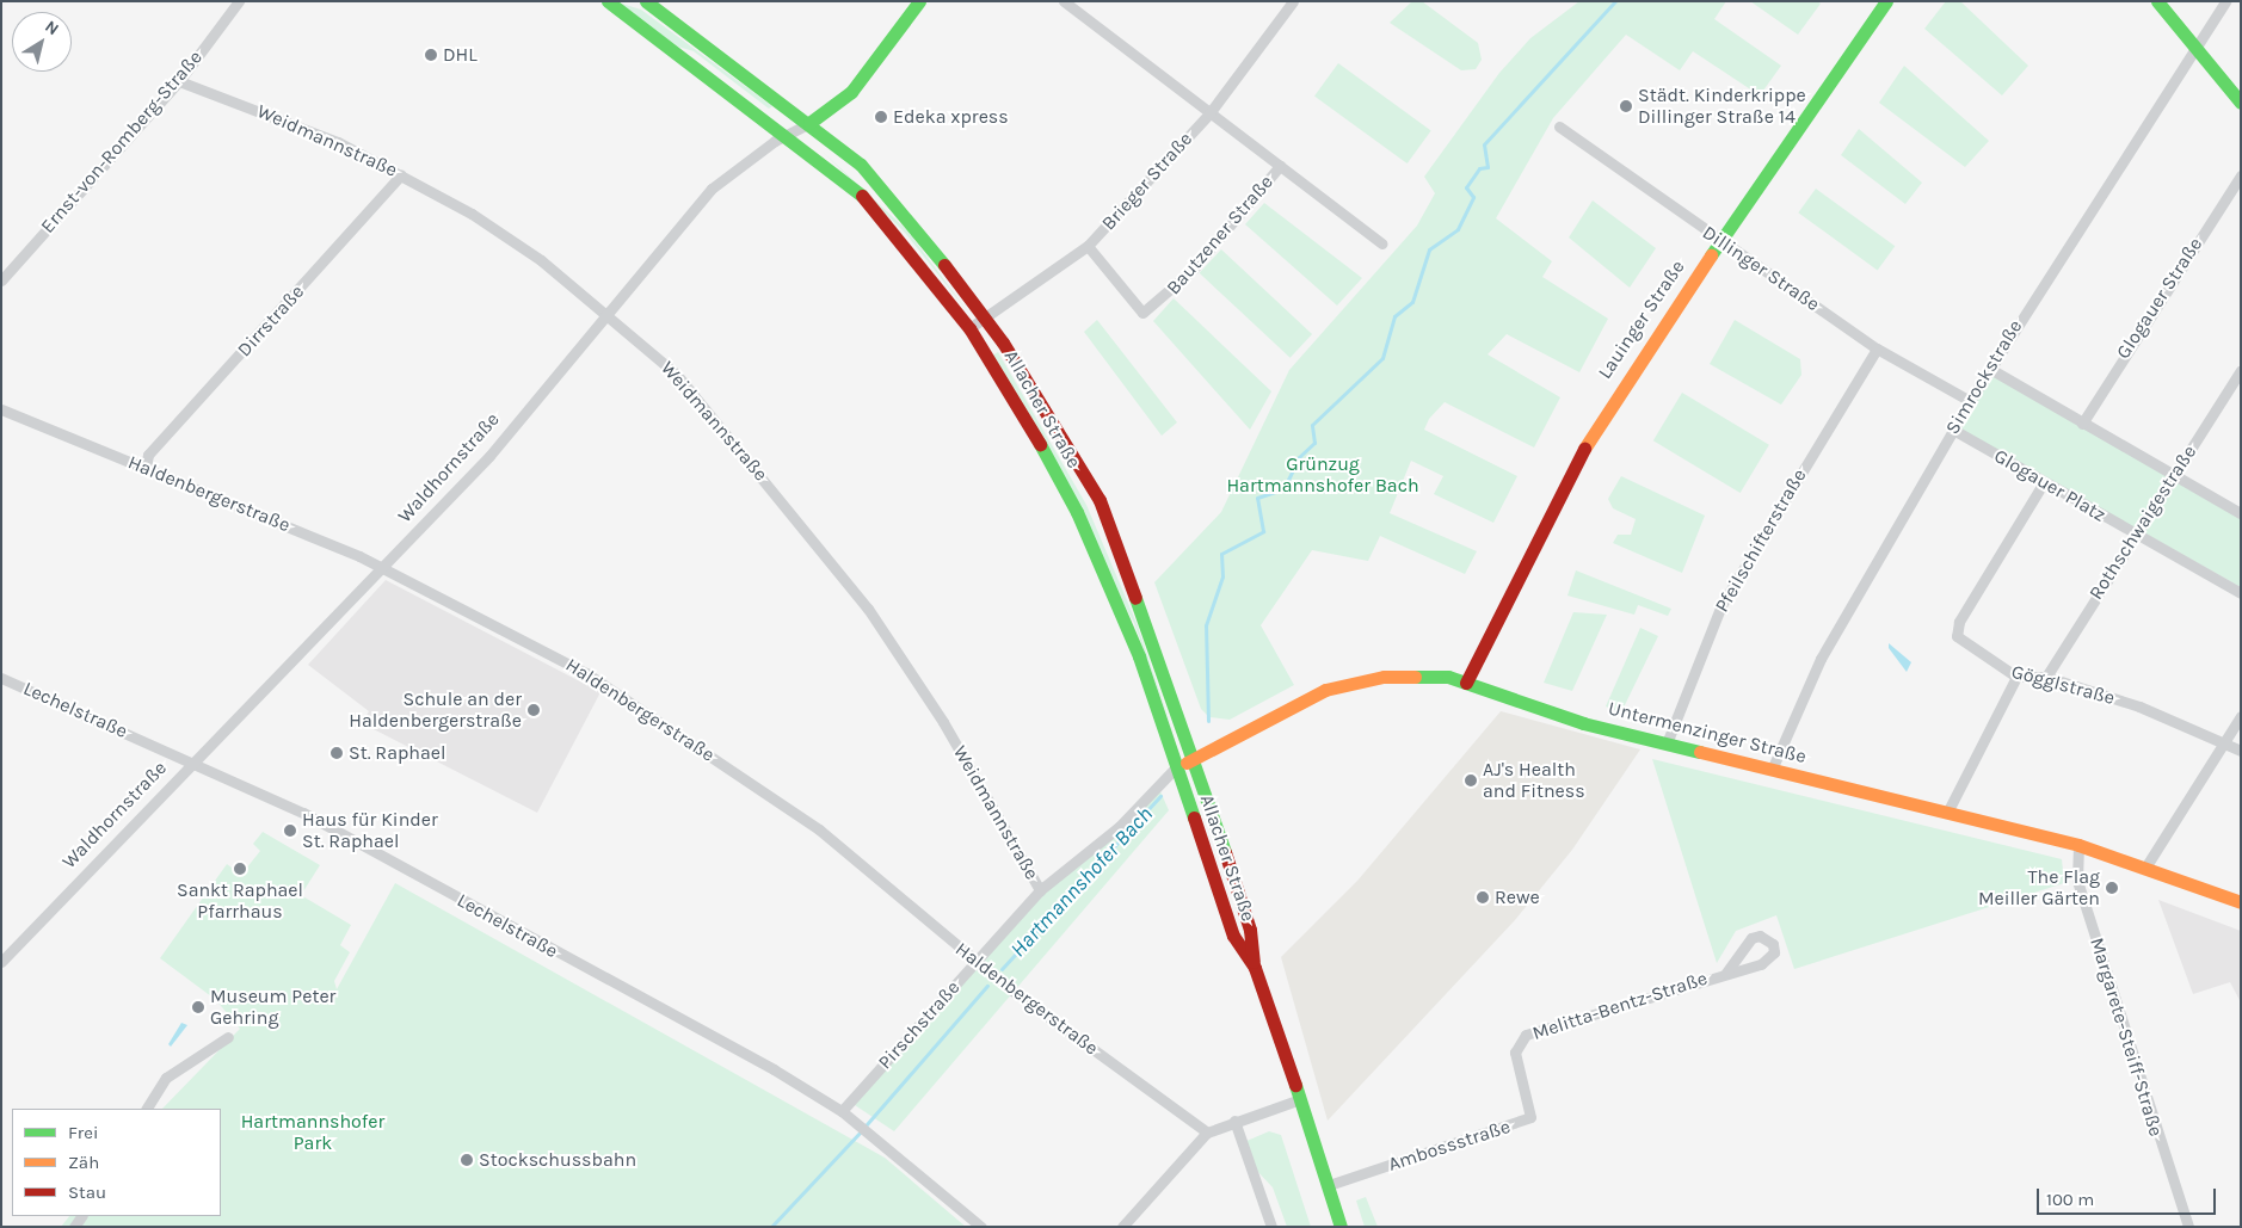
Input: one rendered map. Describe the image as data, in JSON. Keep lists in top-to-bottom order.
{
  "streets": {
    "main road": [
      "Lauinger Straße",
      "Allacher Straße",
      "Waldhornstraße",
      "Untermenzinger Straße"
    ],
    "street": [
      "Weidmannstraße",
      "Ernst-von-Romberg-Straße",
      "Brieger Straße",
      "Bautzener Straße",
      "Dillinger Straße",
      "Glogauer Straße",
      "Dirrstraße",
      "Simrockstraße",
      "Glogauer Platz",
      "Haldenbergerstraße",
      "Rothschwaigestraße",
      "Pfeilschifterstraße",
      "Gögglstraße",
      "Lechelstraße",
      "Melitta-Bentz-Straße",
      "Pirschstraße",
      "Margarete-Steiff-Straße",
      "Ambossstraße"
    ]
  },
  "crossings": [
    ["Weidmannstraße", "Ernst-von-Romberg-Straße"],
    ["Weidmannstraße", "Dirrstraße"],
    ["Weidmannstraße", "Waldhornstraße"],
    ["Weidmannstraße", "Pirschstraße"],
    ["Brieger Straße", "Bautzener Straße"],
    ["Brieger Straße", "Allacher Straße"],
    ["Dillinger Straße", "Lauinger Straße"],
    ["Dillinger Straße", "Simrockstraße"],
    ["Dillinger Straße", "Pfeilschifterstraße"],
    ["Lauinger Straße", "Untermenzinger Straße"],
    ["Dirrstraße", "Haldenbergerstraße"],
    ["Simrockstraße", "Glogauer Platz"],
    ["Simrockstraße", "Untermenzinger Straße"],
    ["Allacher Straße", "Waldhornstraße"],
    ["Allacher Straße", "Untermenzinger Straße"],
    ["Allacher Straße", "Pirschstraße"],
    ["Allacher Straße", "Ambossstraße"],
    ["Waldhornstraße", "Haldenbergerstraße"],
    ["Waldhornstraße", "Lechelstraße"],
    ["Glogauer Platz", "Rothschwaigestraße"],
    ["Glogauer Platz", "Gögglstraße"],
    ["Haldenbergerstraße", "Pirschstraße"],
    ["Rothschwaigestraße", "Gögglstraße"],
    ["Pfeilschifterstraße", "Untermenzinger Straße"],
    ["Lechelstraße", "Pirschstraße"],
    ["Untermenzinger Straße", "Pirschstraße"],
    ["Untermenzinger Straße", "Margarete-Steiff-Straße"],
    ["Melitta-Bentz-Straße", "Ambossstraße"]
  ],
  "water": ["Hartmannshofer Bach"],
  "parks": ["Grünzug Hartmannshofer Bach", "Hartmannshofer Park"],
  "places": [
    "DHL",
    "Städt. Kinderkrippe Dillinger Straße 14",
    "Edeka xpress",
    "Schule an der Haldenbergerstraße",
    "St. Raphael",
    "AJ's Health and Fitness",
    "Haus für Kinder St. Raphael",
    "Sankt Raphael Pfarrhaus",
    "The Flag Meiller Gärten",
    "Rewe",
    "Museum Peter Gehring",
    "Stockschussbahn"
  ],
  "legend": ["Frei", "Zäh", "Stau"],
  "scale_bar": "100 m",
  "north": "top right"
}
